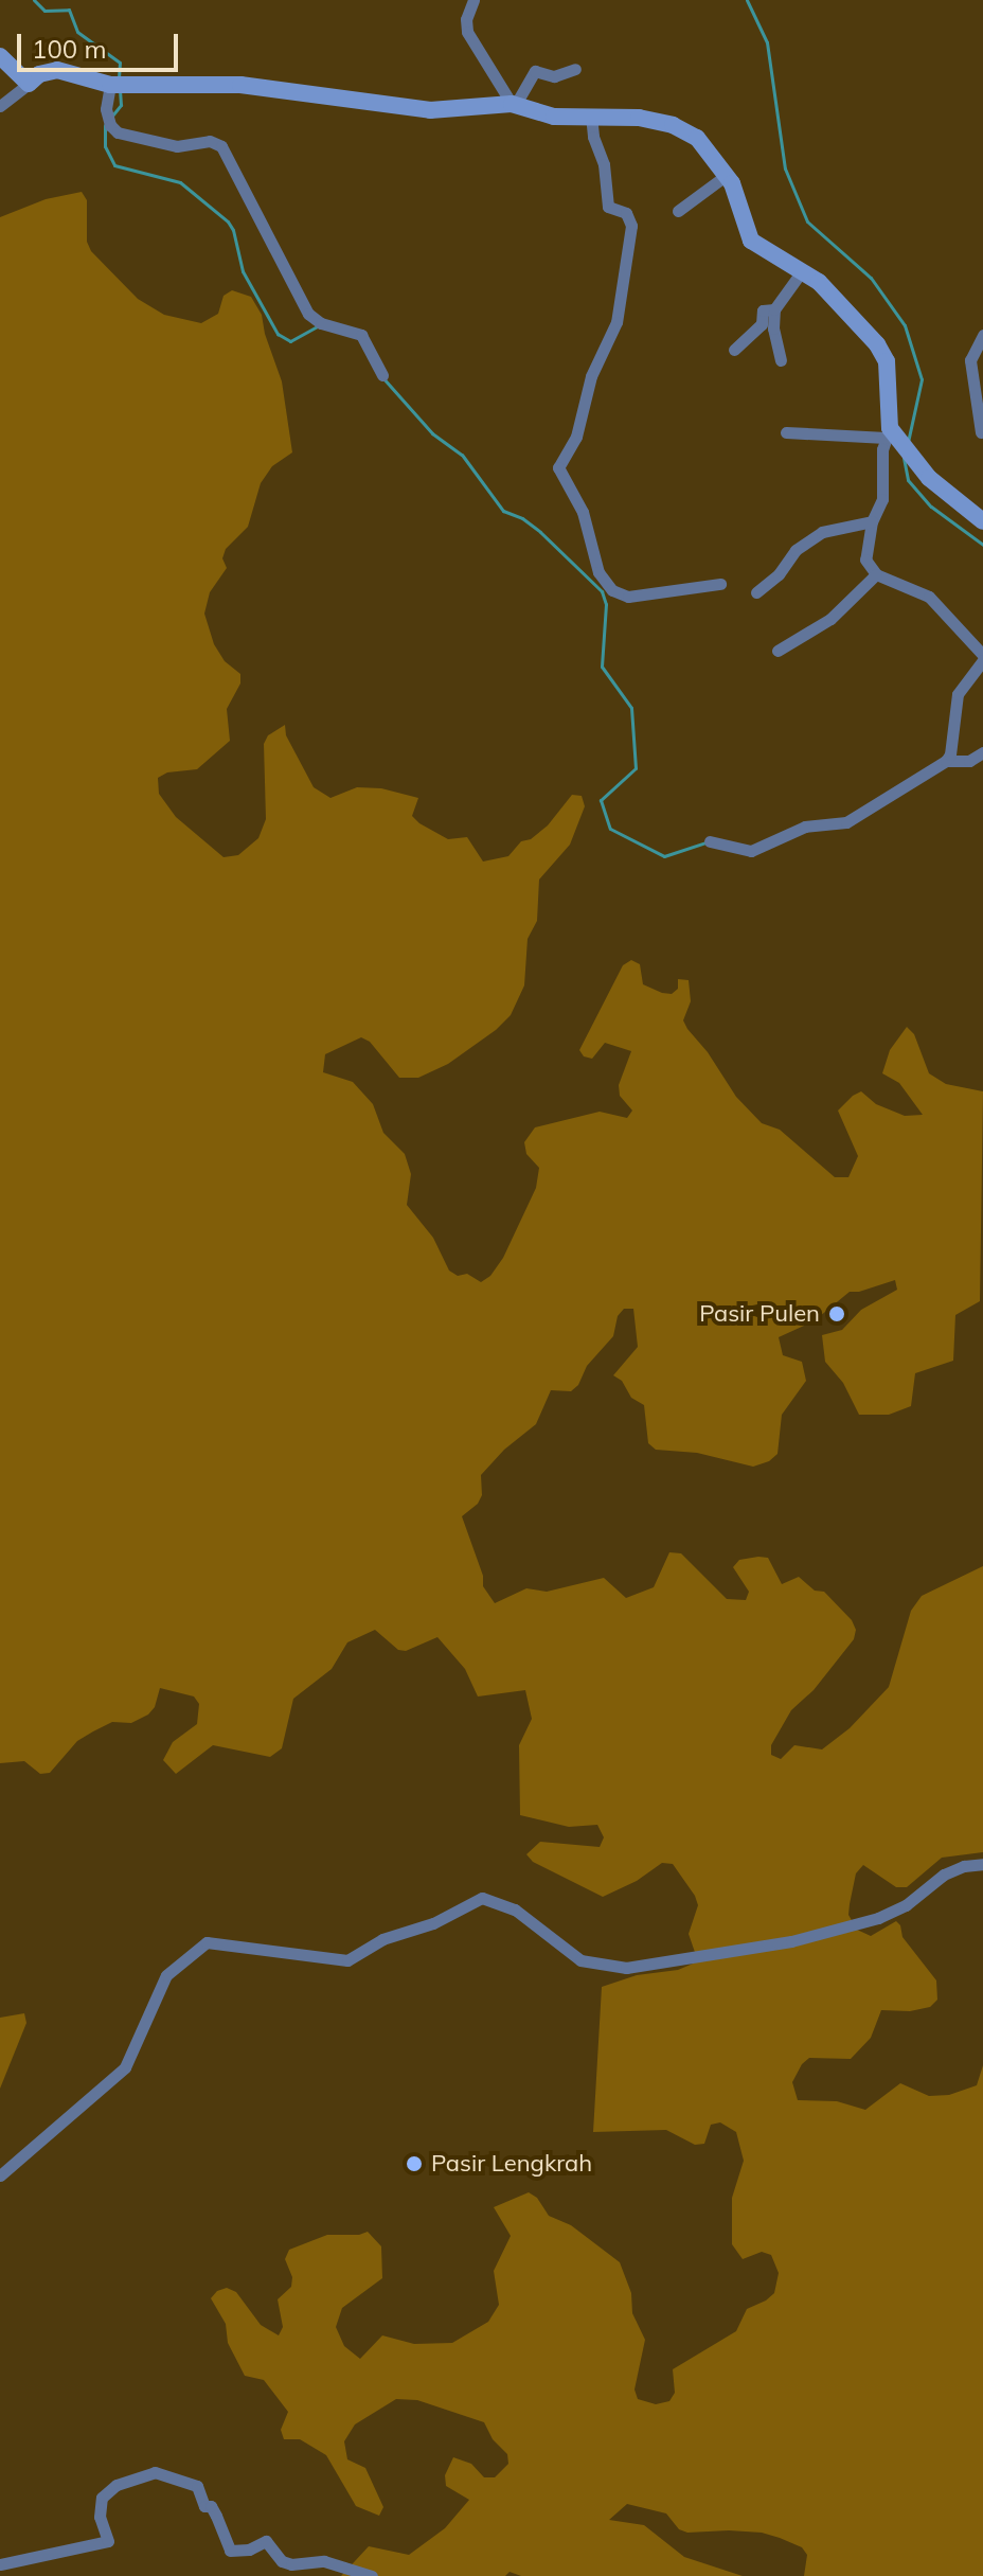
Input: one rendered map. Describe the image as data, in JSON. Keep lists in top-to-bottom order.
{
  "places": ["Pasir Pulen", "Pasir Lengkrah"],
  "scale_bar": "100 m"
}
